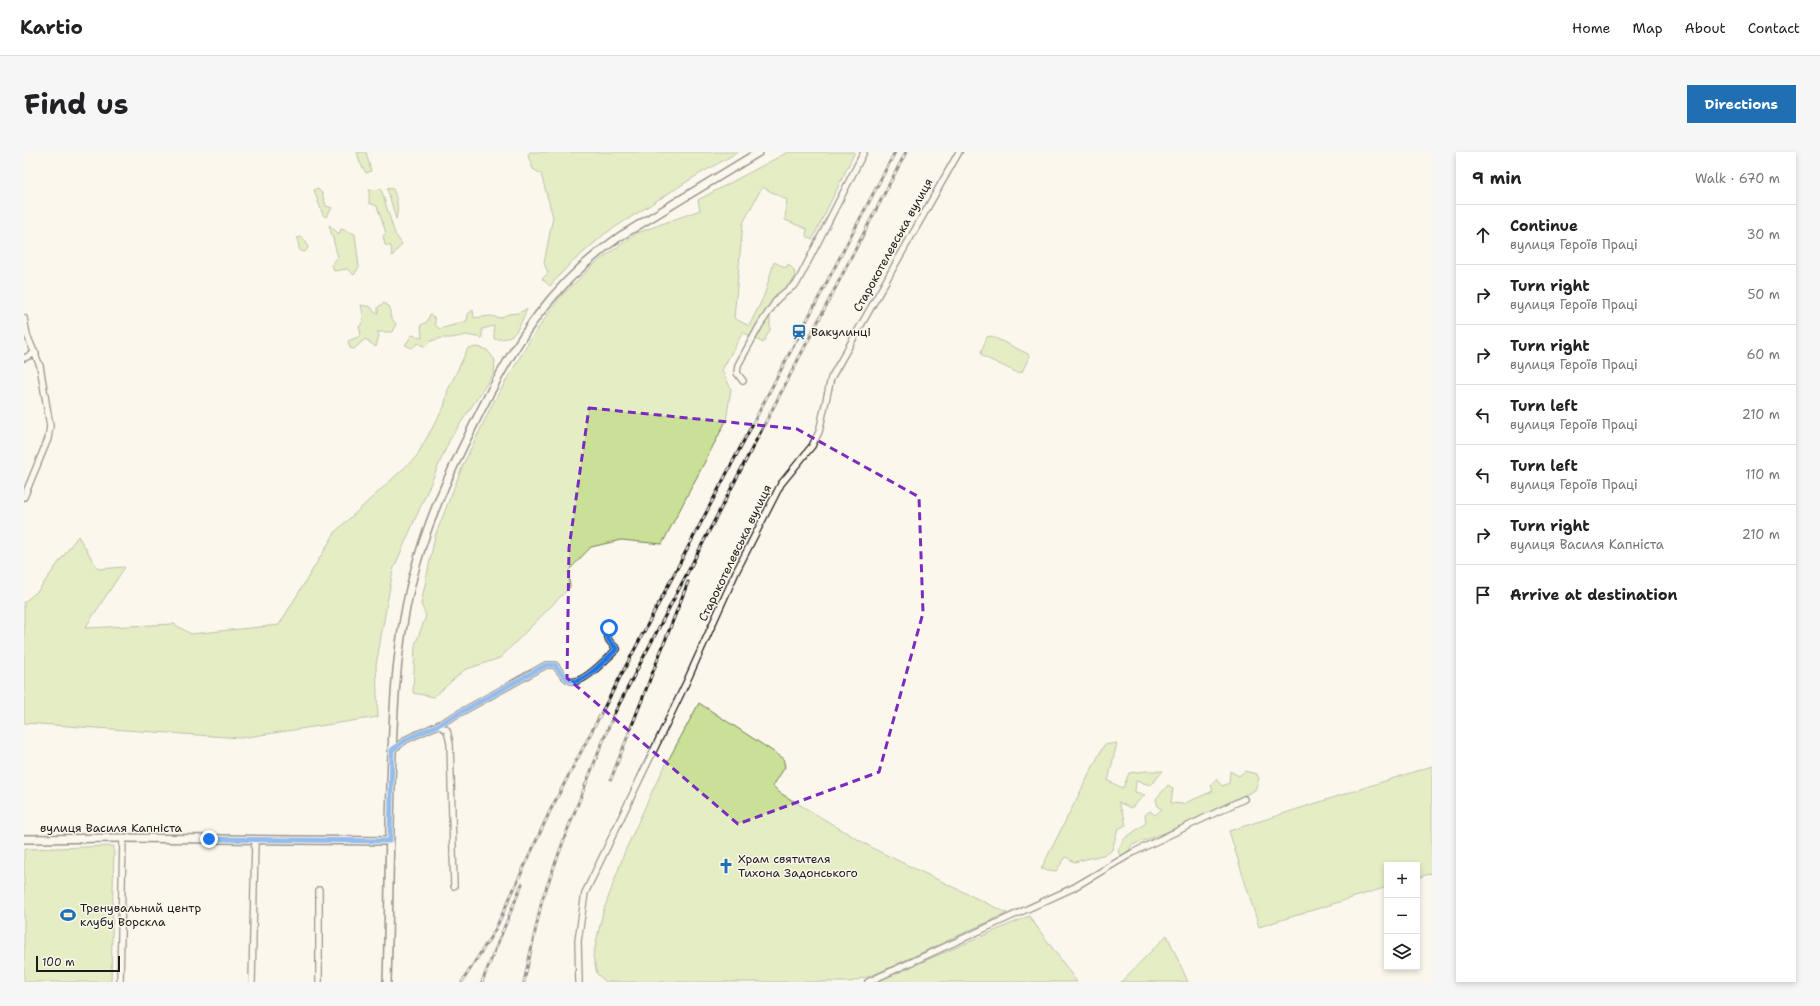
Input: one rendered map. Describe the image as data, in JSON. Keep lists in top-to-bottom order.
{
  "streets": {
    "main road": ["вулиця Василя Капніста"],
    "street": ["Старокотелевська вулиця"]
  },
  "places": {
    "station": ["Вакулинці"],
    "church": ["Храм святителя Тихона Задонського"],
    "sports": ["Тренувальний центр клубу Ворскла"]
  },
  "scale_bar": "100 m",
  "page": {
    "header": "Kartio",
    "nav": [
      "Home",
      "Map",
      "About",
      "Contact"
    ],
    "title": "Find us",
    "buttons": "Directions",
    "heading": ["9 min", "Walk · 670 m"],
    "list": [
      ["Continue", "вулиця Героїв Праці", "30 m"],
      ["Turn right", "вулиця Героїв Праці", "50 m"],
      ["Turn right", "вулиця Героїв Праці", "60 m"],
      ["Turn left", "вулиця Героїв Праці", "210 m"],
      ["Turn left", "вулиця Героїв Праці", "110 m"],
      ["Turn right", "вулиця Василя Капніста", "210 m"],
      "Arrive at destination"
    ],
    "map_buttons": ["+", "−"],
    "scale": "100 m"
  }
}
